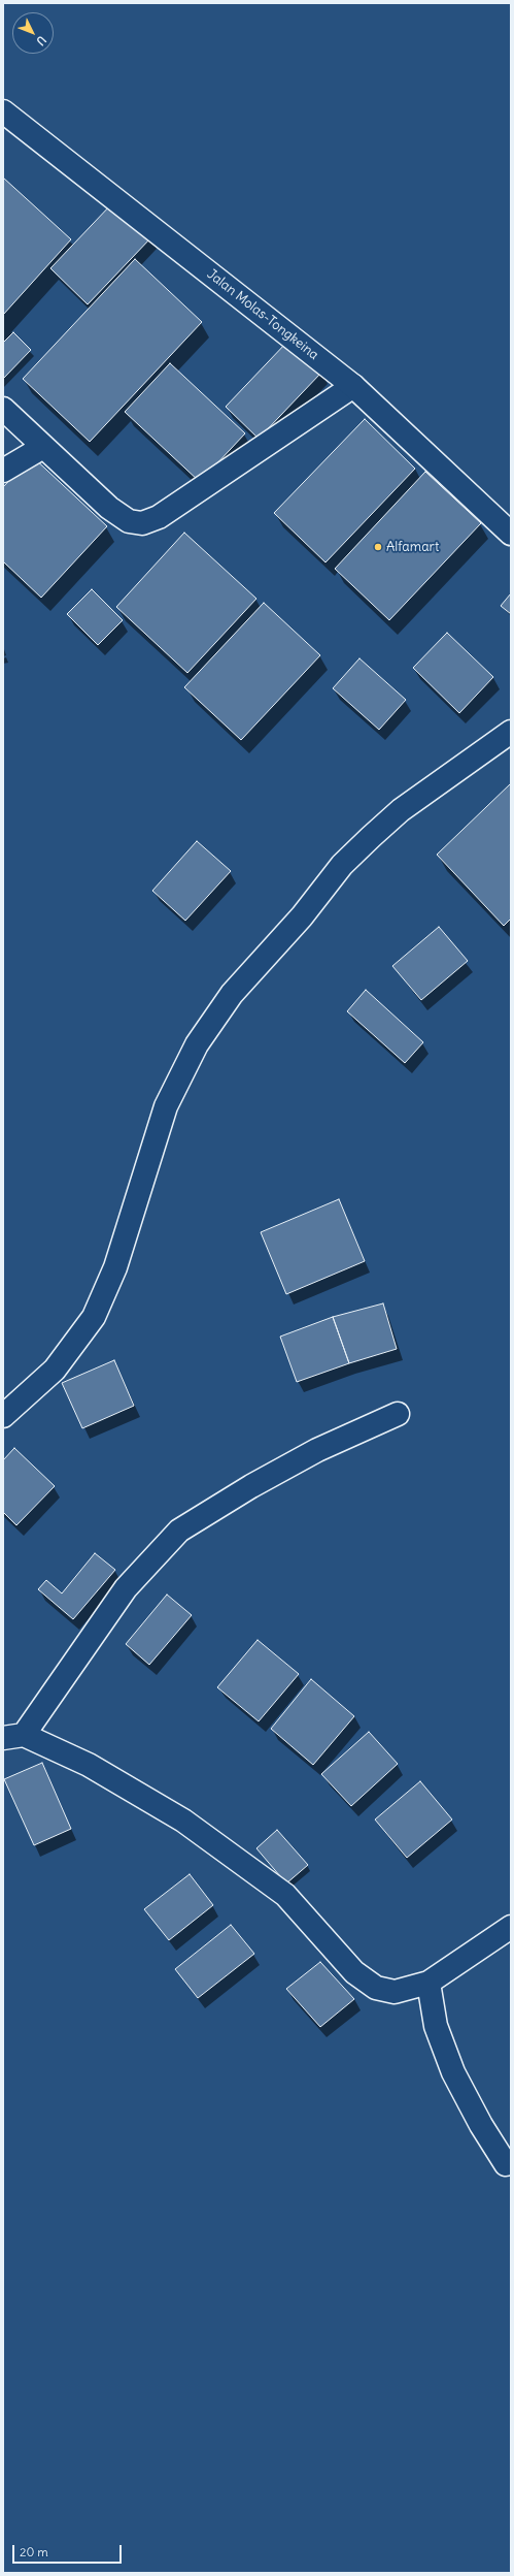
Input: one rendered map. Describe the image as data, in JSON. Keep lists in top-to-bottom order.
{
  "streets": {
    "street": ["Jalan Molas-Tongkeina"]
  },
  "places": ["Alfamart"],
  "scale_bar": "20 m",
  "north": "bottom right"
}
